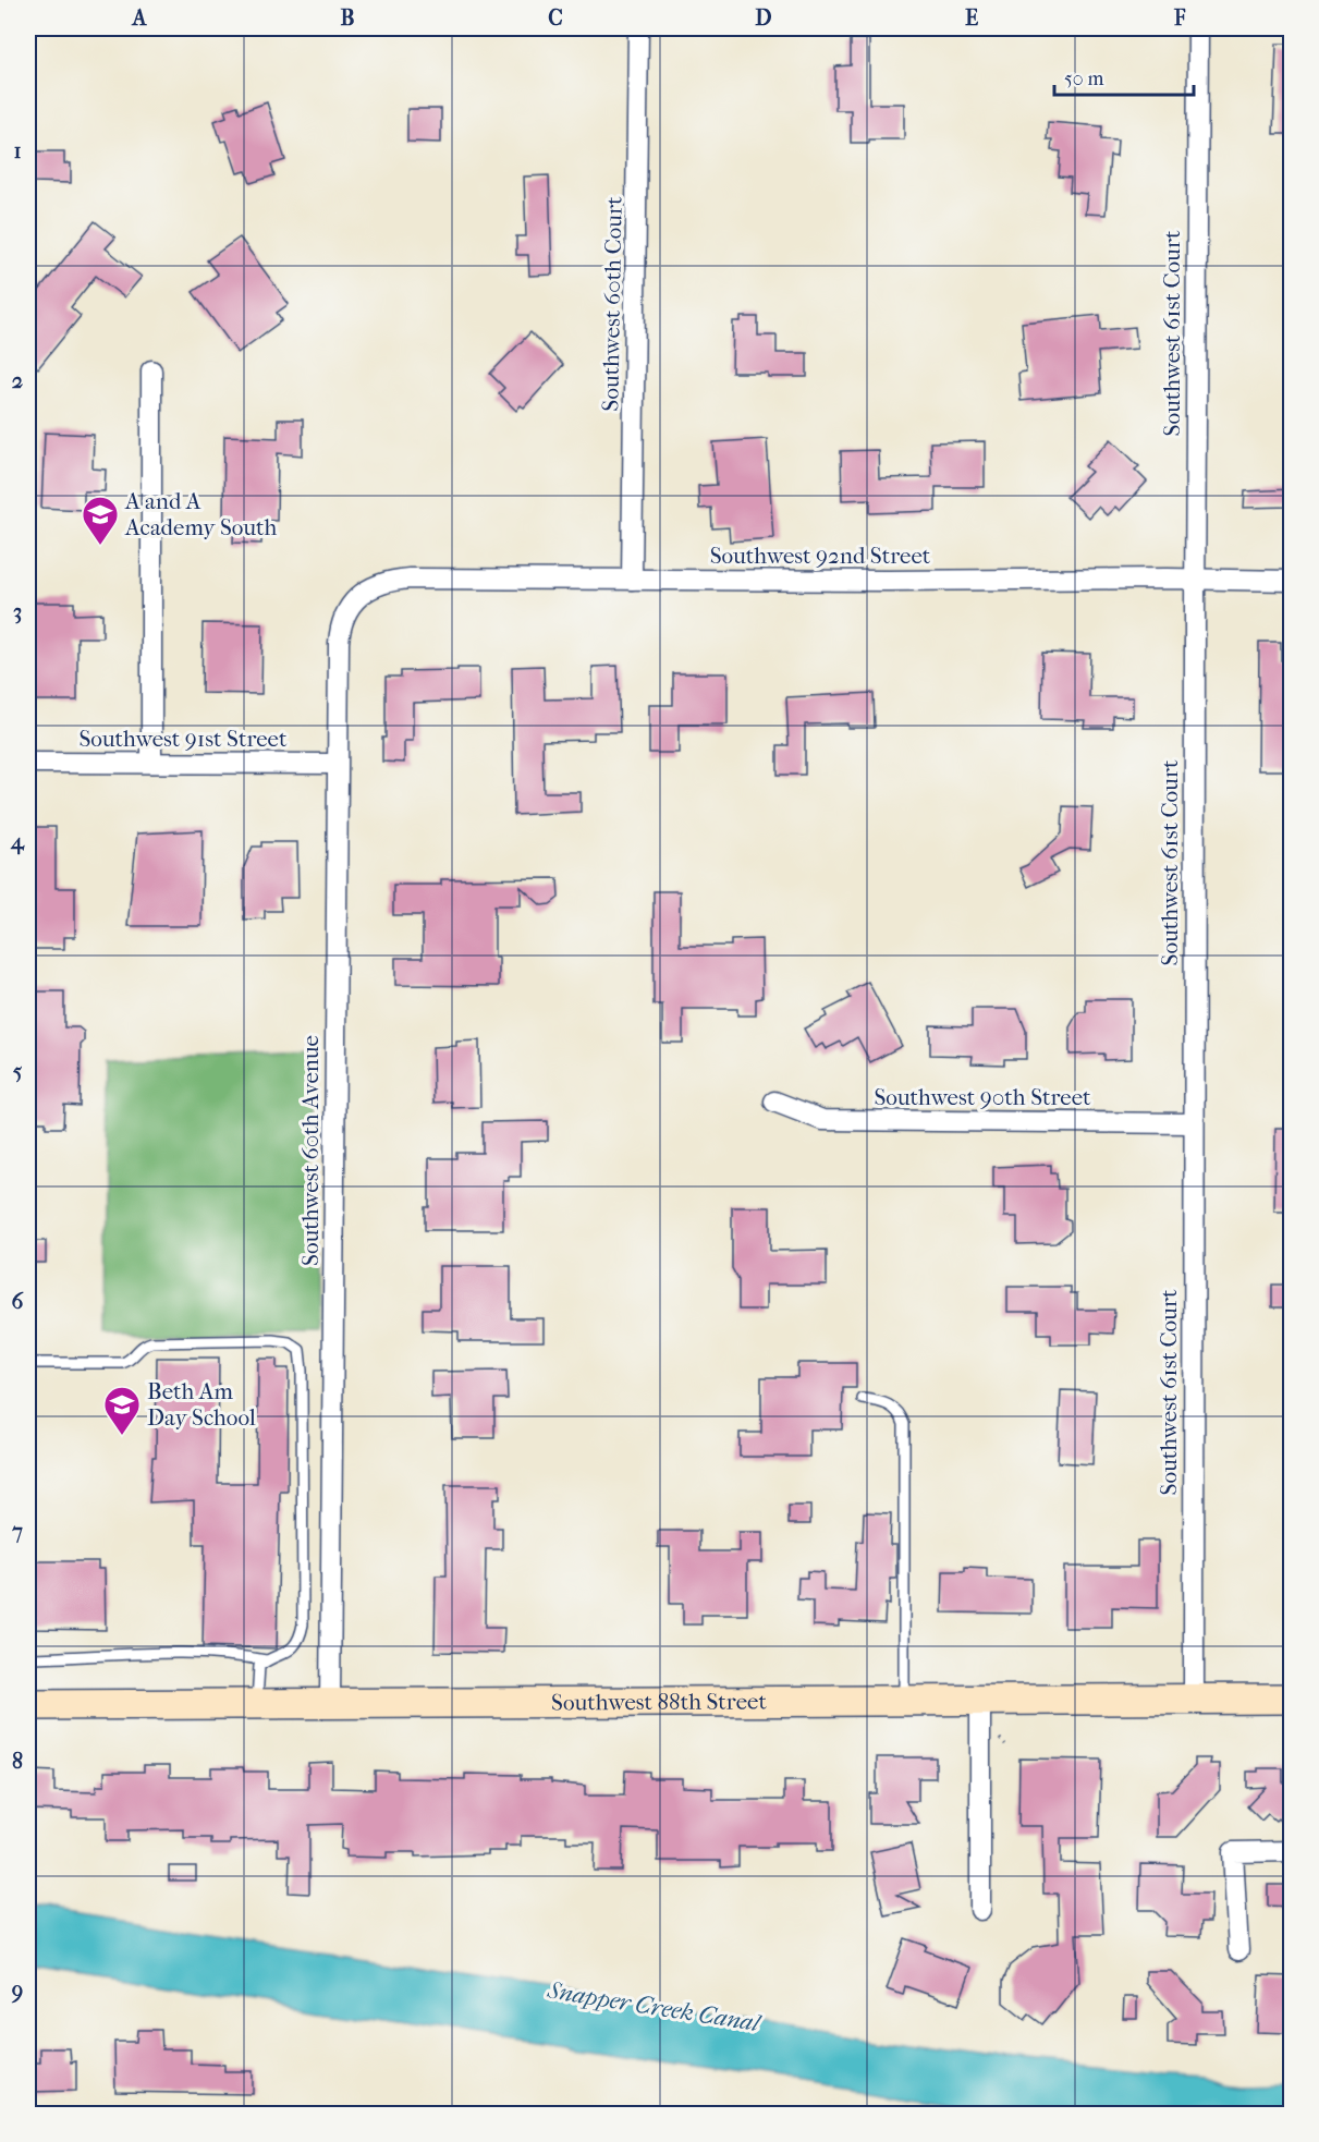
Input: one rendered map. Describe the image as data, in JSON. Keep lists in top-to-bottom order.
{
  "streets": {
    "street": [
      "Southwest 60th Court",
      "Southwest 61st Court",
      "Southwest 92nd Street",
      "Southwest 91st Street",
      "Southwest 90th Street",
      "Southwest 60th Avenue",
      "Southwest 88th Street"
    ]
  },
  "crossings": [
    ["Southwest 60th Court", "Southwest 92nd Street"],
    ["Southwest 61st Court", "Southwest 92nd Street"],
    ["Southwest 61st Court", "Southwest 90th Street"],
    ["Southwest 61st Court", "Southwest 88th Street"],
    ["Southwest 92nd Street", "Southwest 60th Avenue"],
    ["Southwest 91st Street", "Southwest 60th Avenue"],
    ["Southwest 60th Avenue", "Southwest 88th Street"]
  ],
  "water": ["Snapper Creek Canal"],
  "places": {
    "school or university": ["A and A Academy South", "Beth Am Day School"]
  },
  "scale_bar": "50 m",
  "grid": {
    "columns": [
      "A",
      "B",
      "C",
      "D",
      "E",
      "F"
    ],
    "rows": [
      "1",
      "2",
      "3",
      "4",
      "5",
      "6",
      "7",
      "8",
      "9"
    ]
  }
}
